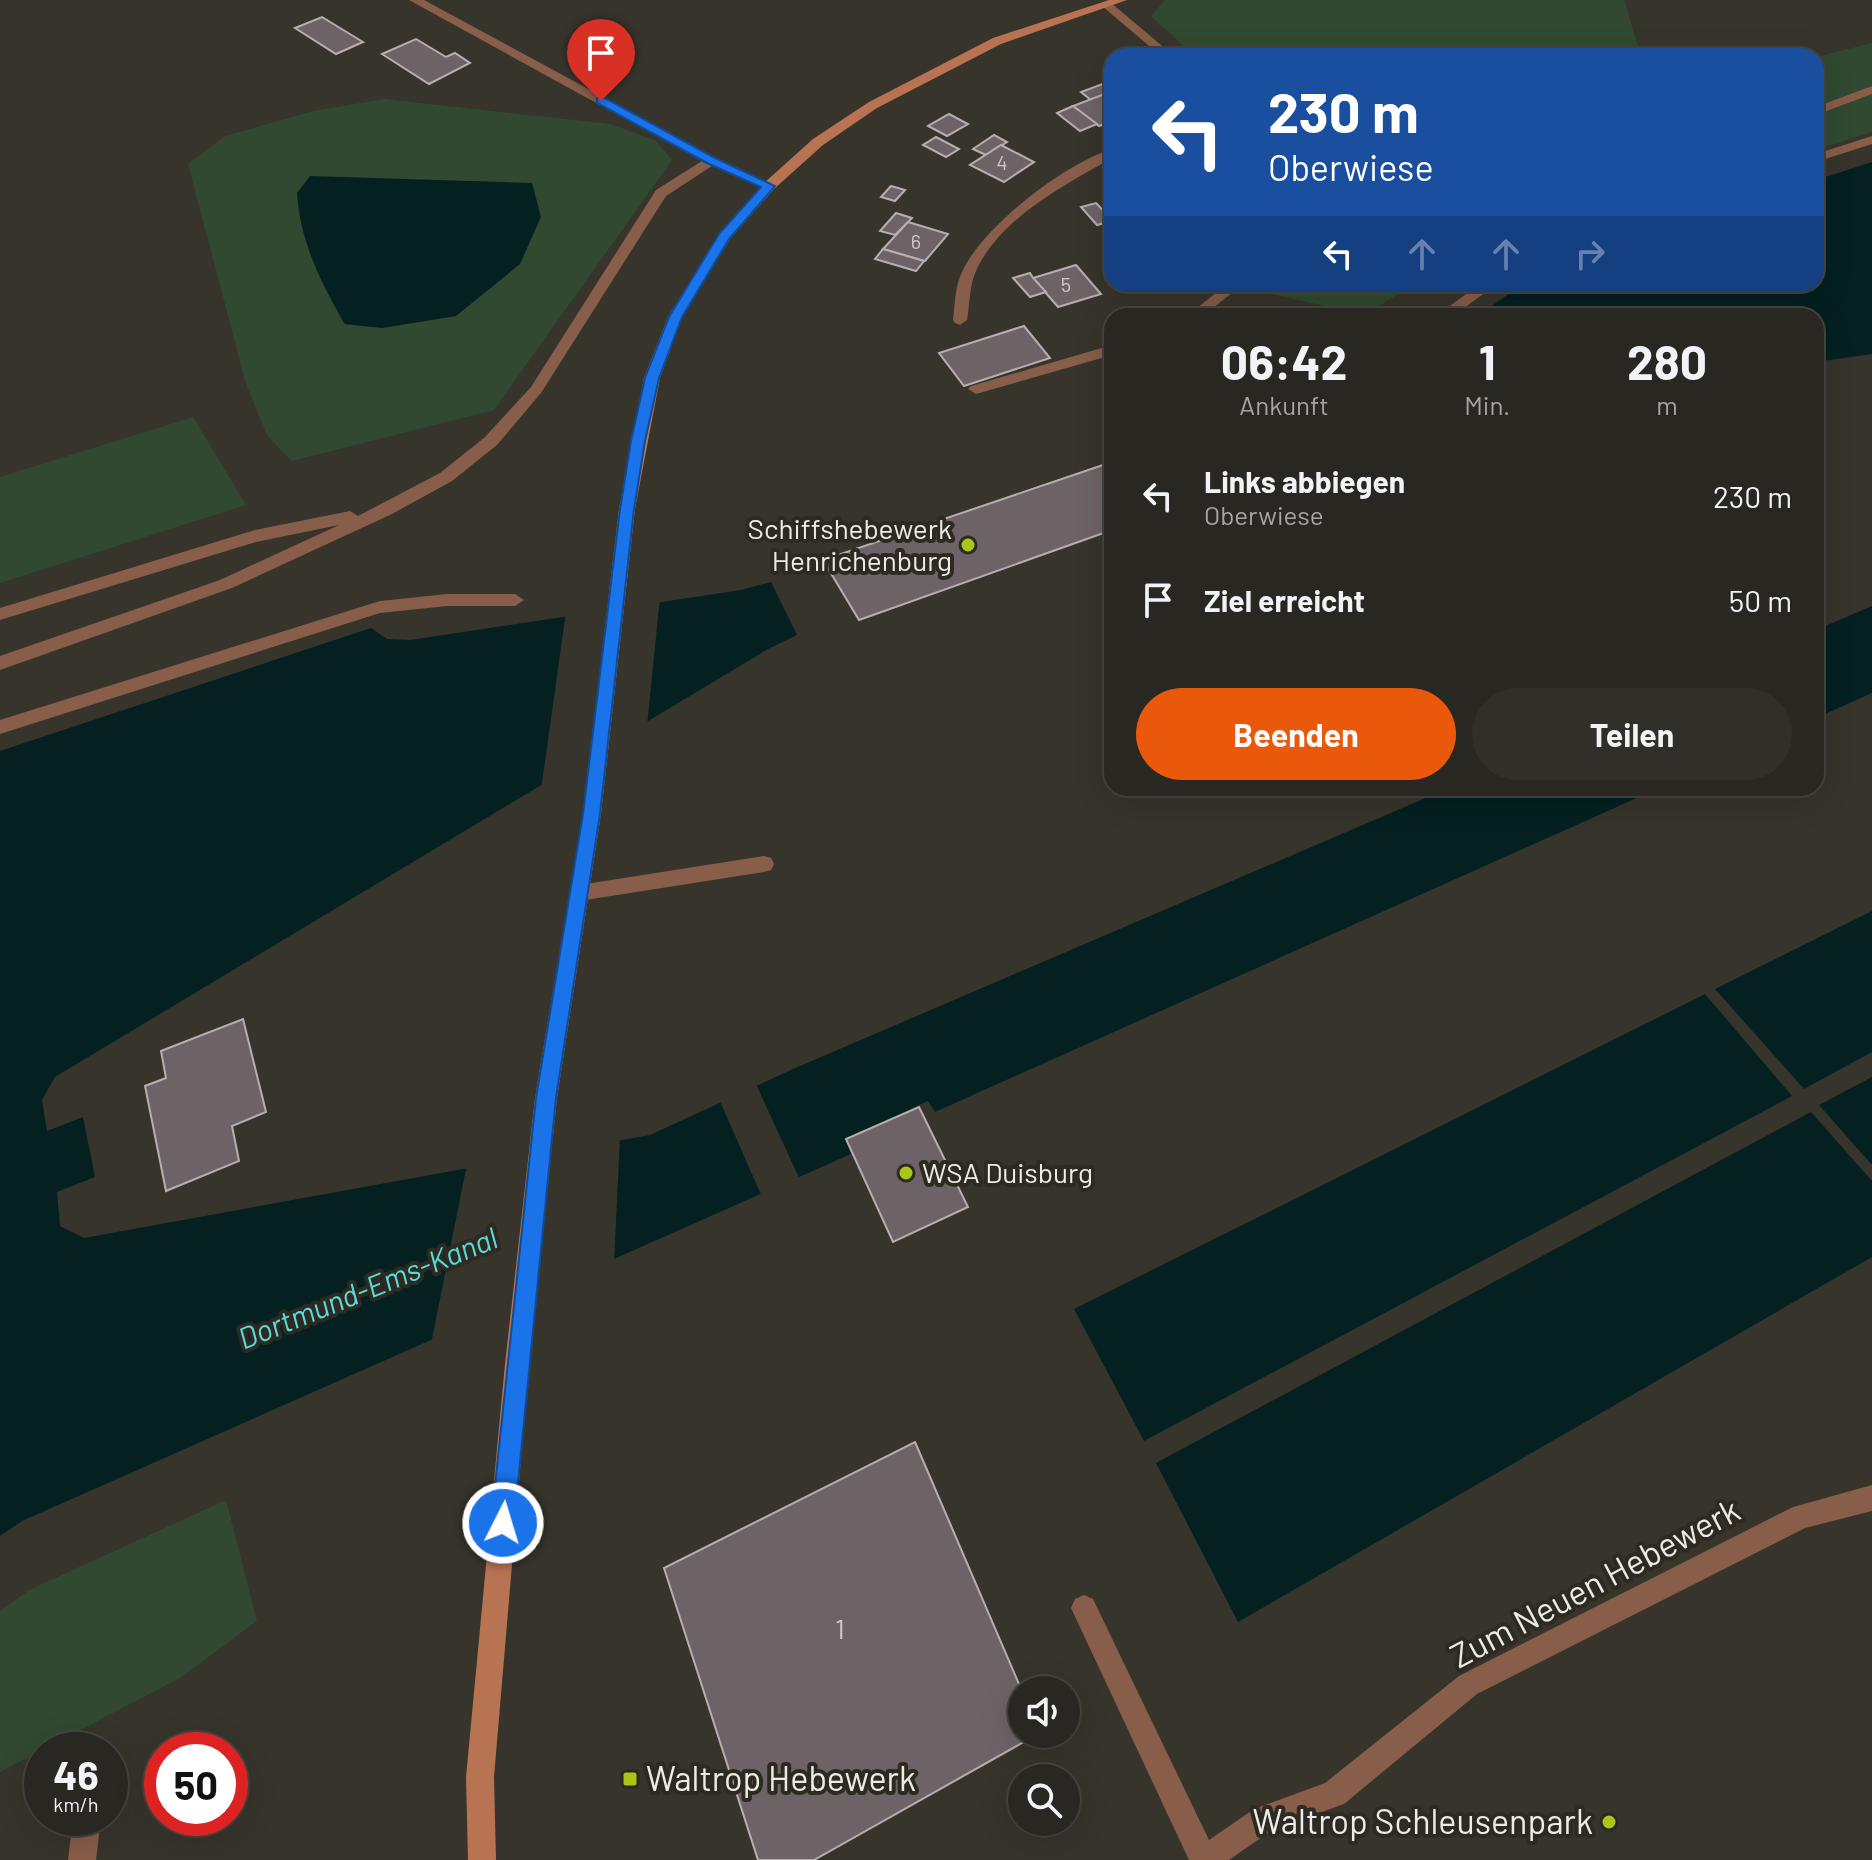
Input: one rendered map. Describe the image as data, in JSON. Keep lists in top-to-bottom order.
{
  "streets": {
    "street": ["Zum Neuen Hebewerk"]
  },
  "water": ["Dortmund-Ems-Kanal"],
  "places": {
    "other": ["Schiffshebewerk Henrichenburg", "WSA Duisburg", "Waltrop Schleusenpark"],
    "transit": ["Waltrop Hebewerk"]
  },
  "house_numbers": [
    "4",
    "6",
    "5",
    "1"
  ],
  "page": {
    "turn": ["230 m", "Oberwiese"],
    "eta": [
      "06:42",
      "Ankunft",
      "1",
      "Min.",
      "280",
      "m"
    ],
    "list": [
      {
        "name": "Links abbiegen",
        "note": "Oberwiese",
        "value": "230 m"
      },
      {
        "name": "Ziel erreicht",
        "value": "50 m"
      }
    ],
    "buttons": ["Beenden", "Teilen"],
    "speed": "46 km/h",
    "limit": "50"
  }
}
